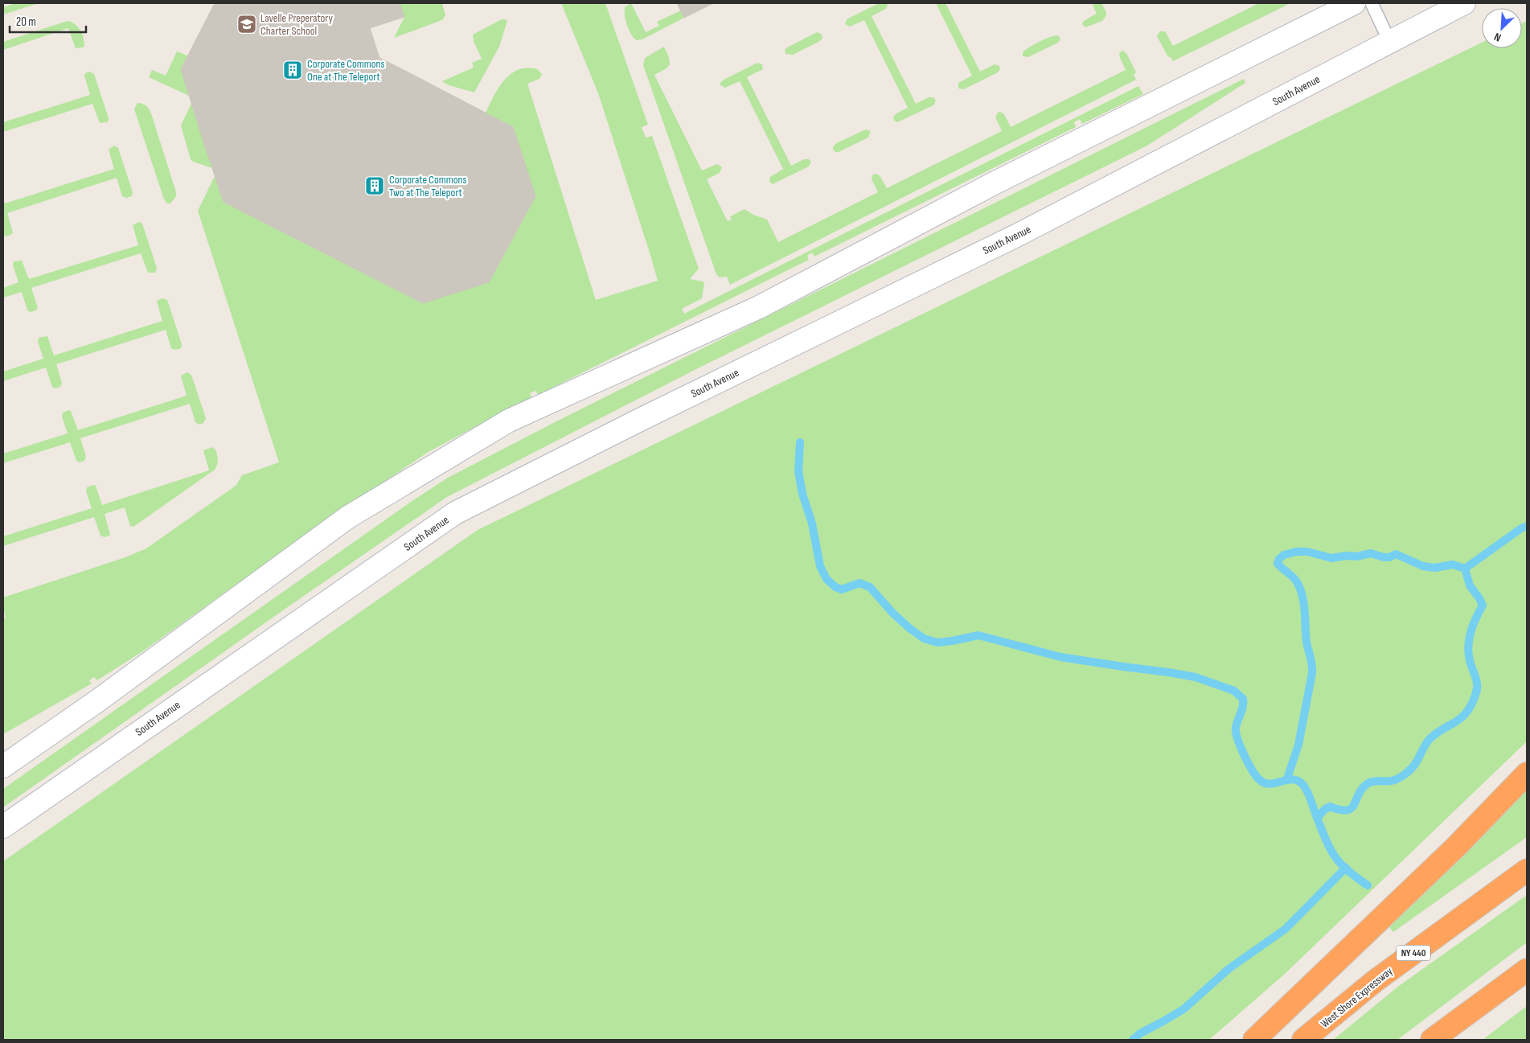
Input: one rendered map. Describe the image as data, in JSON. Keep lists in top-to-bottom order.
{
  "streets": {
    "highway": ["NY 440", "West Shore Expressway"],
    "street": ["South Avenue"]
  },
  "places": {
    "school or university": ["Lavelle Preperatory Charter School"],
    "building": ["Corporate Commons One at The Teleport", "Corporate Commons Two at The Teleport"]
  },
  "scale_bar": "20 m",
  "north": "bottom left"
}
